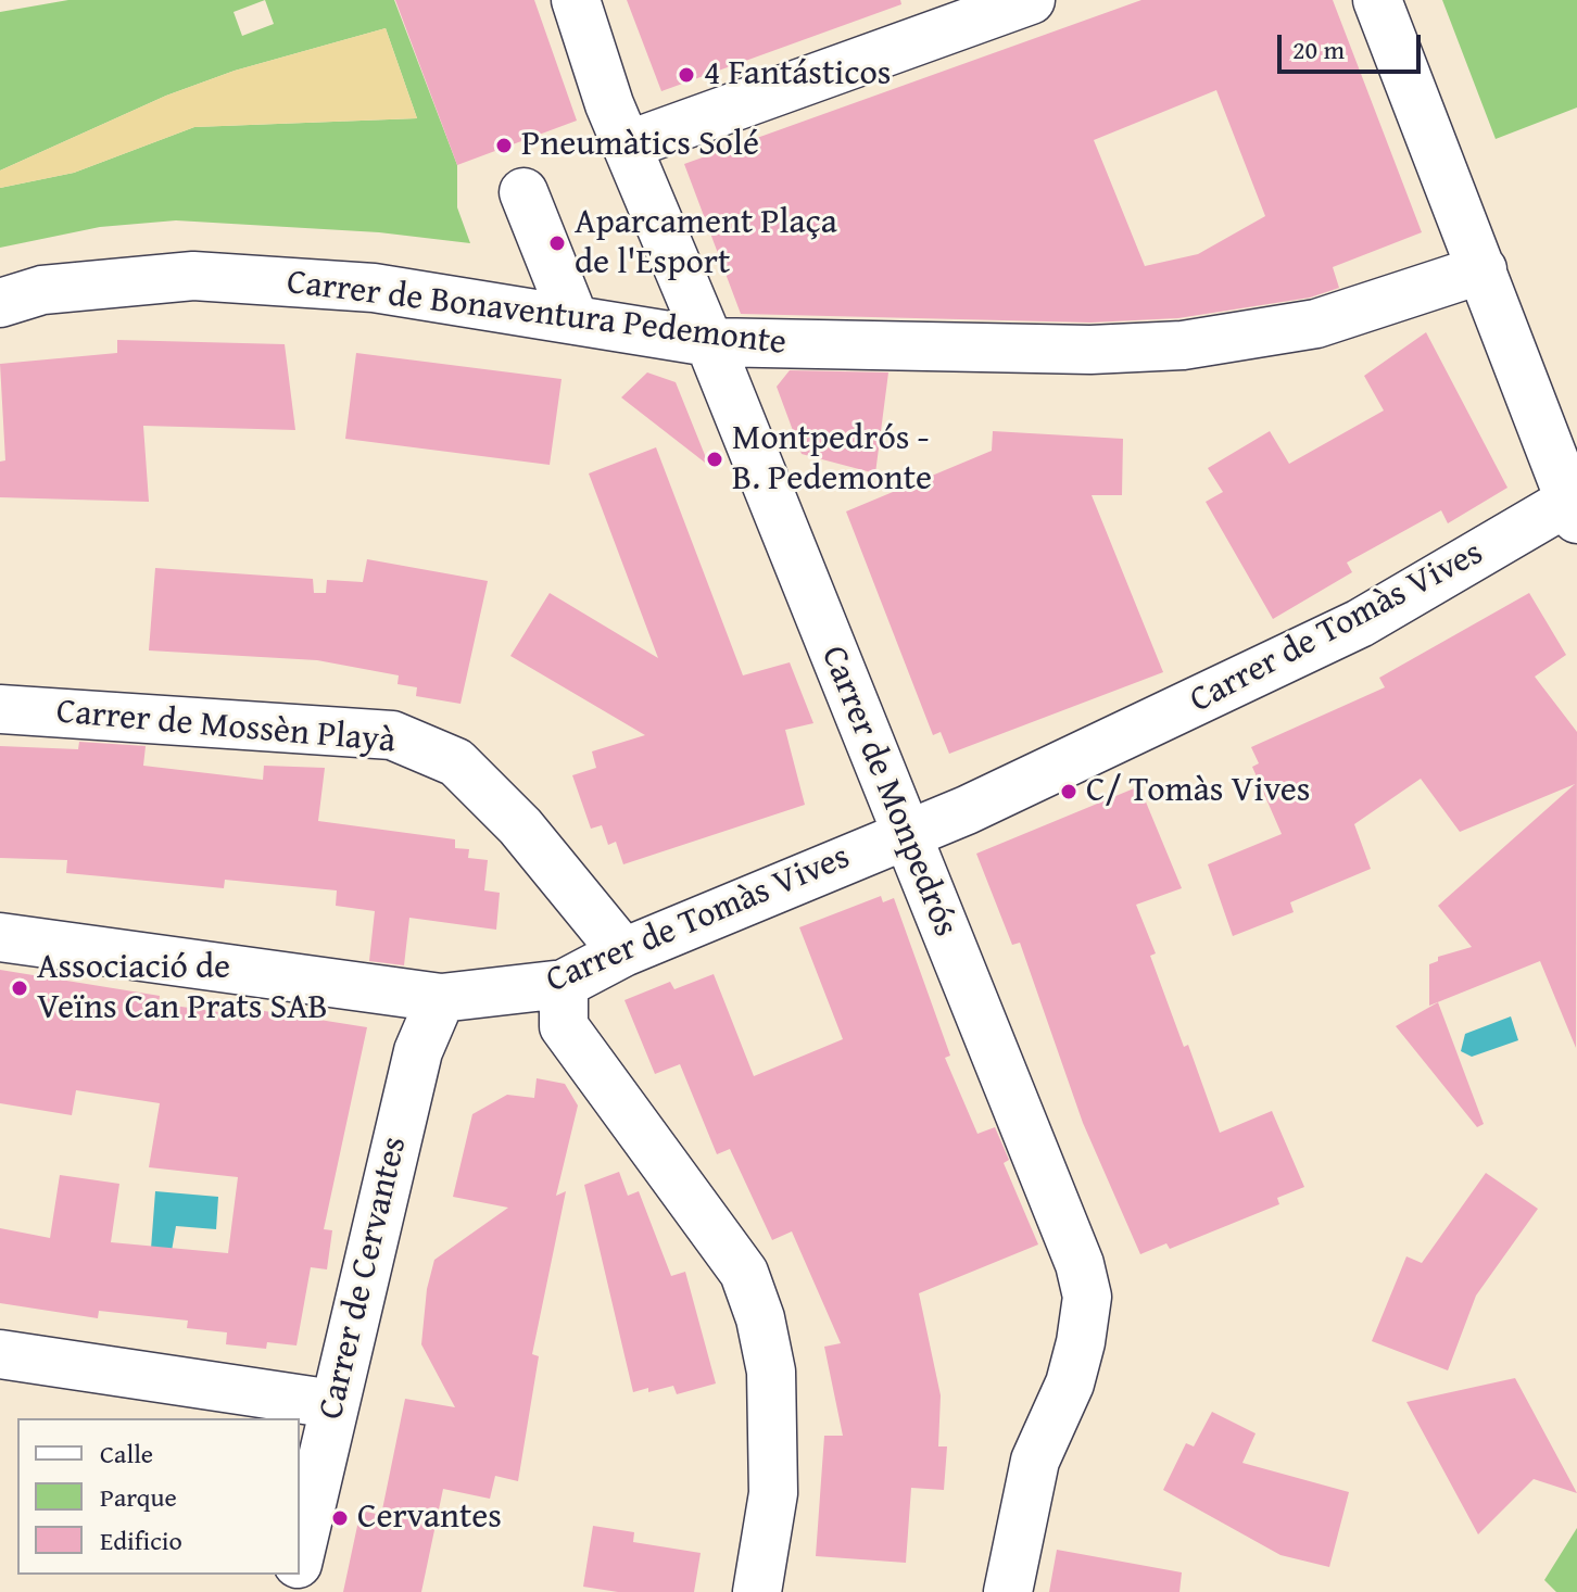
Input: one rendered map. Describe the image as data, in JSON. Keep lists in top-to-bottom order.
{
  "streets": {
    "street": [
      "Carrer de Bonaventura Pedemonte",
      "Carrer de Tomàs Vives",
      "Carrer de Mossèn Playà",
      "Carrer de Monpedrós",
      "Carrer de Cervantes"
    ]
  },
  "crossings": [
    ["Carrer de Bonaventura Pedemonte", "Carrer de Monpedrós"],
    ["Carrer de Tomàs Vives", "Carrer de Mossèn Playà"],
    ["Carrer de Tomàs Vives", "Carrer de Monpedrós"],
    ["Carrer de Tomàs Vives", "Carrer de Cervantes"]
  ],
  "places": [
    "4 Fantásticos",
    "Pneumàtics Solé",
    "Aparcament Plaça de l'Esport",
    "Montpedrós - B. Pedemonte",
    "C/ Tomàs Vives",
    "Associació de Veïns Can Prats SAB",
    "Cervantes"
  ],
  "legend": ["Calle", "Parque", "Edificio"],
  "scale_bar": "20 m"
}
